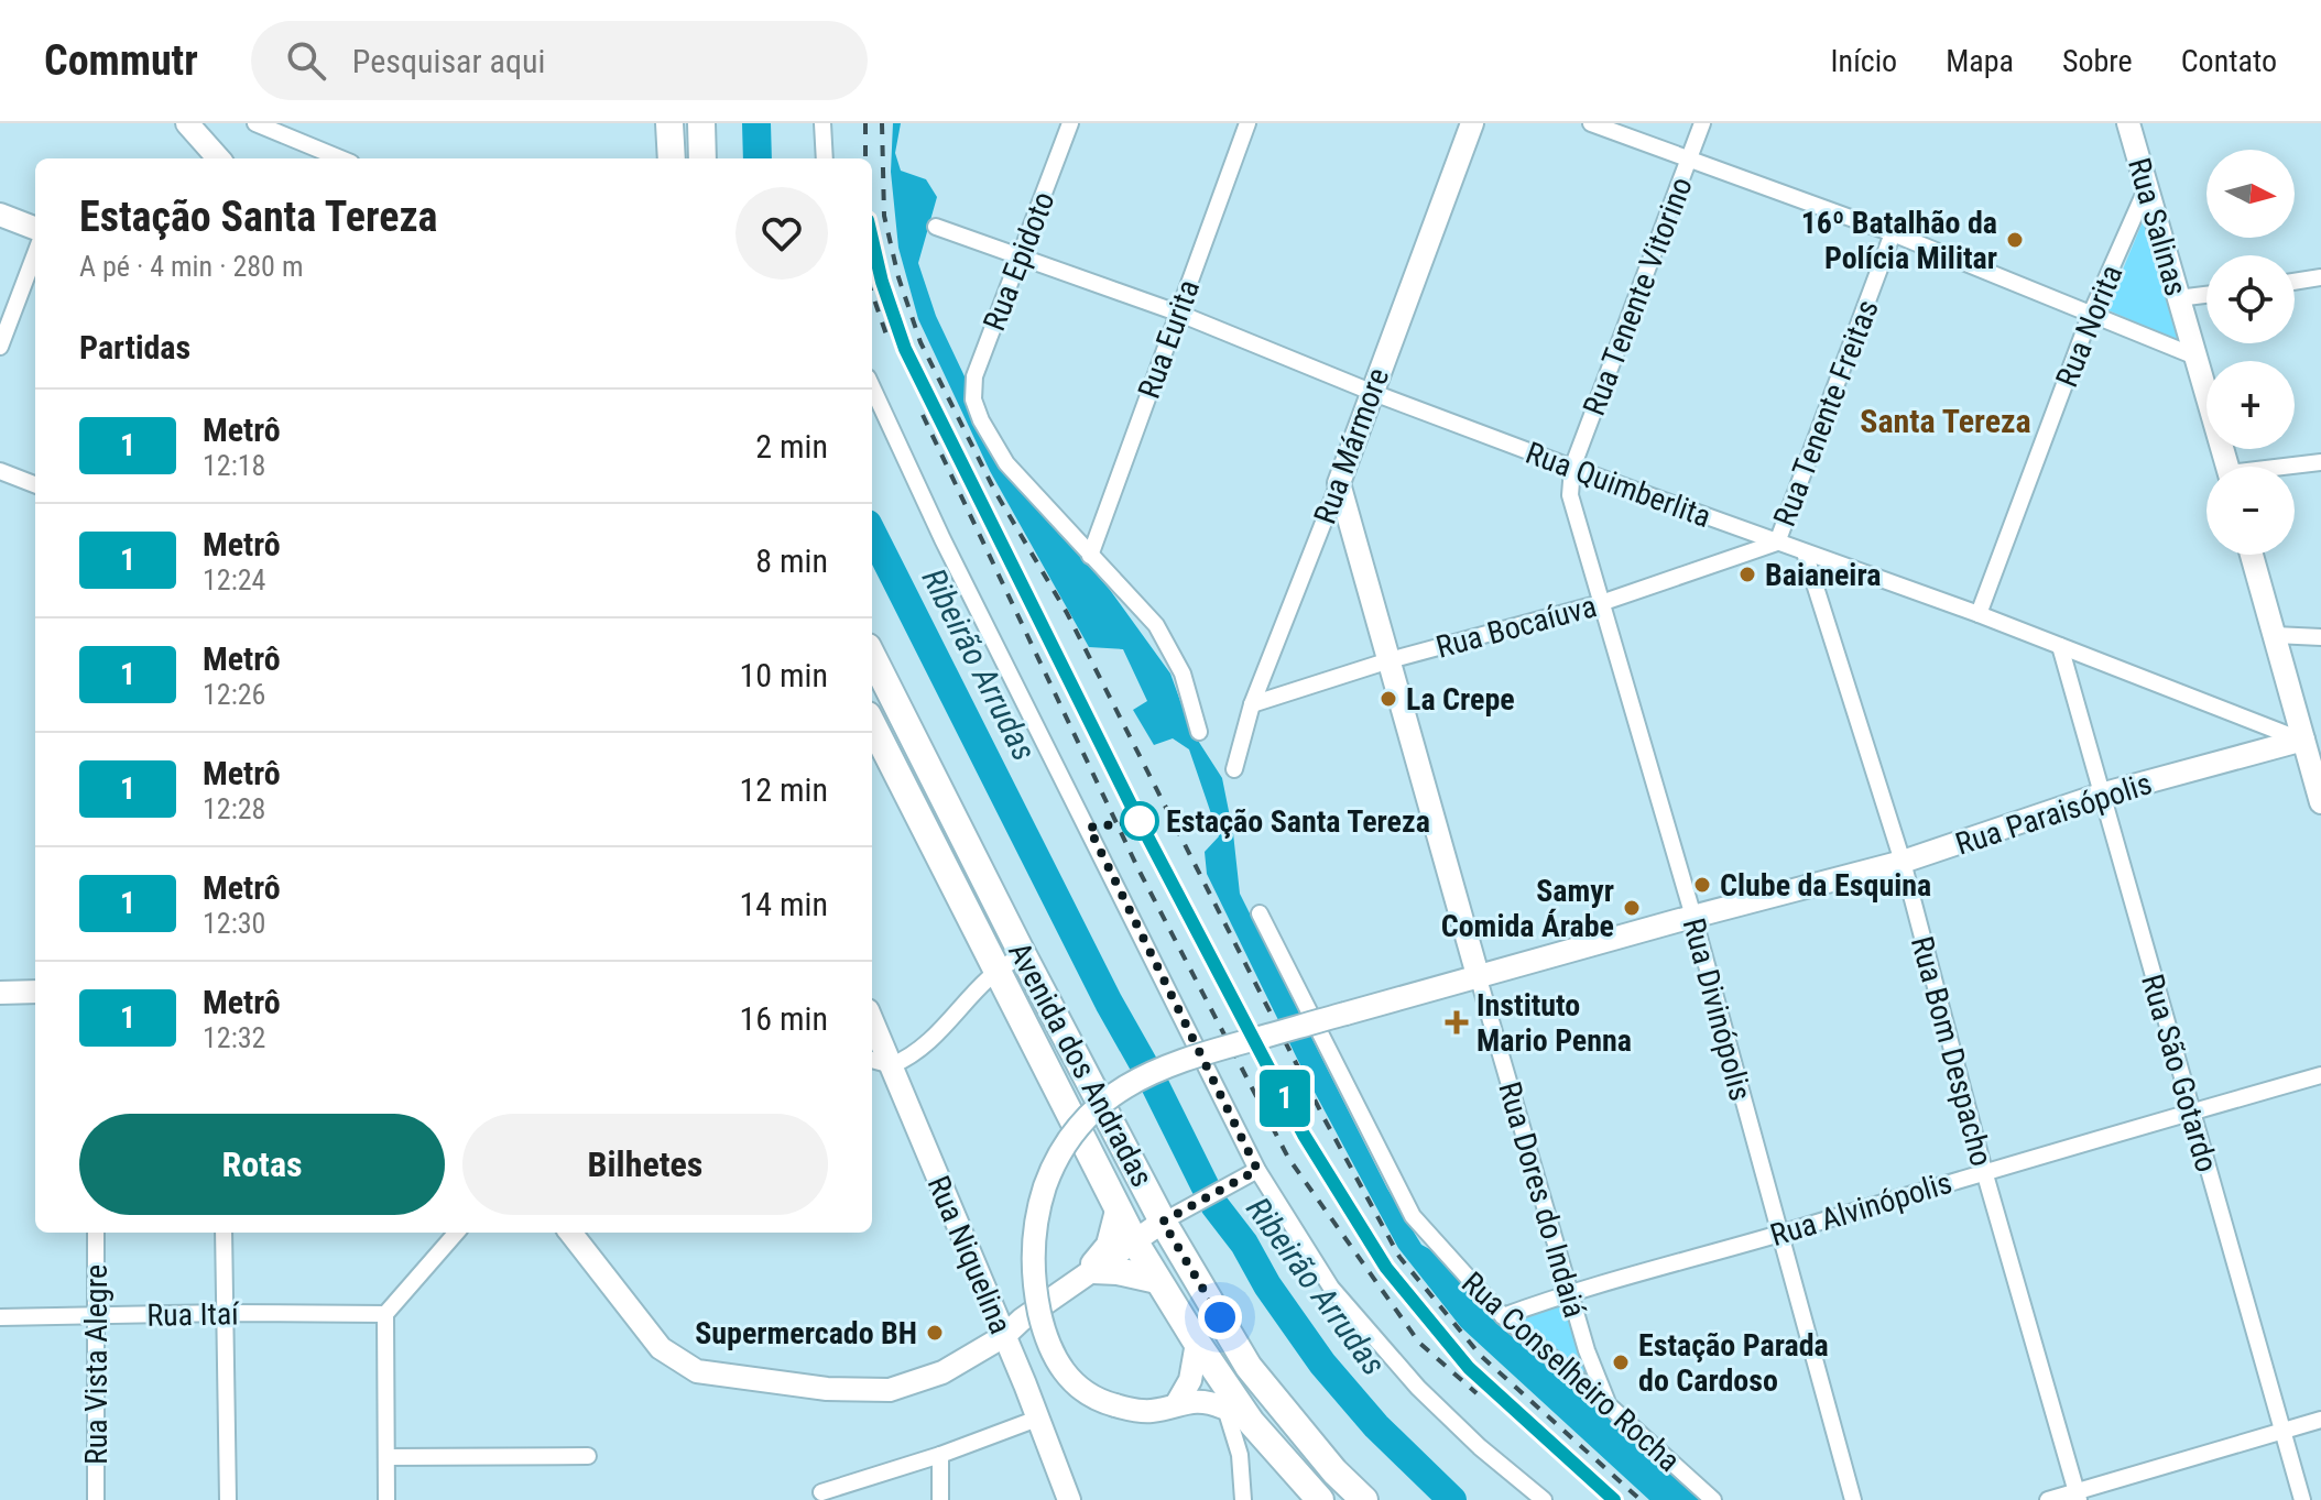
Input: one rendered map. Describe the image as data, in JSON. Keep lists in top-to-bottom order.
{
  "streets": {
    "main road": ["Avenida dos Andradas"],
    "street": [
      "Rua Salinas",
      "Rua Epidoto",
      "Rua Tenente Vitorino",
      "Rua Norita",
      "Rua Eurita",
      "Rua Tenente Freitas",
      "Rua Mármore",
      "Rua Quimberlita",
      "Rua Bocaíuva",
      "Rua Paraisópolis",
      "Rua Divinópolis",
      "Rua Bom Despacho",
      "Rua São Gotardo",
      "Rua Dores do Indaiá",
      "Rua Alvinópolis",
      "Rua Niquelina",
      "Rua Itaí",
      "Rua Vista Alegre",
      "Rua Conselheiro Rocha"
    ]
  },
  "crossings": [
    ["Rua Salinas", "Rua Norita"],
    ["Rua Epidoto", "Rua Eurita"],
    ["Rua Epidoto", "Rua Quimberlita"],
    ["Rua Tenente Vitorino", "Rua Quimberlita"],
    ["Rua Tenente Vitorino", "Rua Divinópolis"],
    ["Rua Norita", "Rua Quimberlita"],
    ["Rua Eurita", "Rua Quimberlita"],
    ["Rua Tenente Freitas", "Rua Quimberlita"],
    ["Rua Tenente Freitas", "Rua Bocaíuva"],
    ["Rua Mármore", "Rua Quimberlita"],
    ["Rua Mármore", "Rua Bocaíuva"],
    ["Rua Mármore", "Rua Dores do Indaiá"],
    ["Rua Quimberlita", "Rua Bocaíuva"],
    ["Rua Quimberlita", "Rua Paraisópolis"],
    ["Rua Quimberlita", "Rua Divinópolis"],
    ["Rua Quimberlita", "Rua Bom Despacho"],
    ["Rua Quimberlita", "Rua São Gotardo"],
    ["Rua Bocaíuva", "Rua Divinópolis"],
    ["Rua Bocaíuva", "Rua Dores do Indaiá"],
    ["Rua Paraisópolis", "Rua Divinópolis"],
    ["Rua Paraisópolis", "Rua Bom Despacho"],
    ["Rua Paraisópolis", "Rua São Gotardo"],
    ["Rua Paraisópolis", "Rua Dores do Indaiá"],
    ["Rua Divinópolis", "Rua Alvinópolis"],
    ["Rua Bom Despacho", "Rua Alvinópolis"],
    ["Rua São Gotardo", "Rua Alvinópolis"],
    ["Rua Dores do Indaiá", "Rua Alvinópolis"],
    ["Rua Dores do Indaiá", "Rua Conselheiro Rocha"],
    ["Rua Alvinópolis", "Rua Conselheiro Rocha"],
    ["Rua Itaí", "Rua Vista Alegre"]
  ],
  "districts": ["Santa Tereza"],
  "water": ["Ribeirão Arrudas"],
  "places": {
    "other": [
      "16º Batalhão da Polícia Militar",
      "Baianeira",
      "La Crepe",
      "Estação Santa Tereza",
      "Clube da Esquina",
      "Samyr Comida Árabe",
      "Supermercado BH",
      "Estação Parada do Cardoso"
    ],
    "health": ["Instituto Mario Penna"]
  },
  "lines": ["metro line 1"],
  "north": "right",
  "page": {
    "header": "Commutr",
    "search": "Pesquisar aqui",
    "nav": [
      "Início",
      "Mapa",
      "Sobre",
      "Contato"
    ],
    "on_map": "1",
    "map_buttons": ["+", "−"],
    "heading": [
      ["Estação Santa Tereza", "A pé · 4 min · 280 m"],
      "Partidas"
    ],
    "list": [
      {
        "mark": "1",
        "name": "Metrô",
        "note": "12:18",
        "value": "2 min"
      },
      {
        "mark": "1",
        "name": "Metrô",
        "note": "12:24",
        "value": "8 min"
      },
      {
        "mark": "1",
        "name": "Metrô",
        "note": "12:26",
        "value": "10 min"
      },
      {
        "mark": "1",
        "name": "Metrô",
        "note": "12:28",
        "value": "12 min"
      },
      {
        "mark": "1",
        "name": "Metrô",
        "note": "12:30",
        "value": "14 min"
      },
      {
        "mark": "1",
        "name": "Metrô",
        "note": "12:32",
        "value": "16 min"
      }
    ],
    "buttons": ["Rotas", "Bilhetes"]
  }
}
